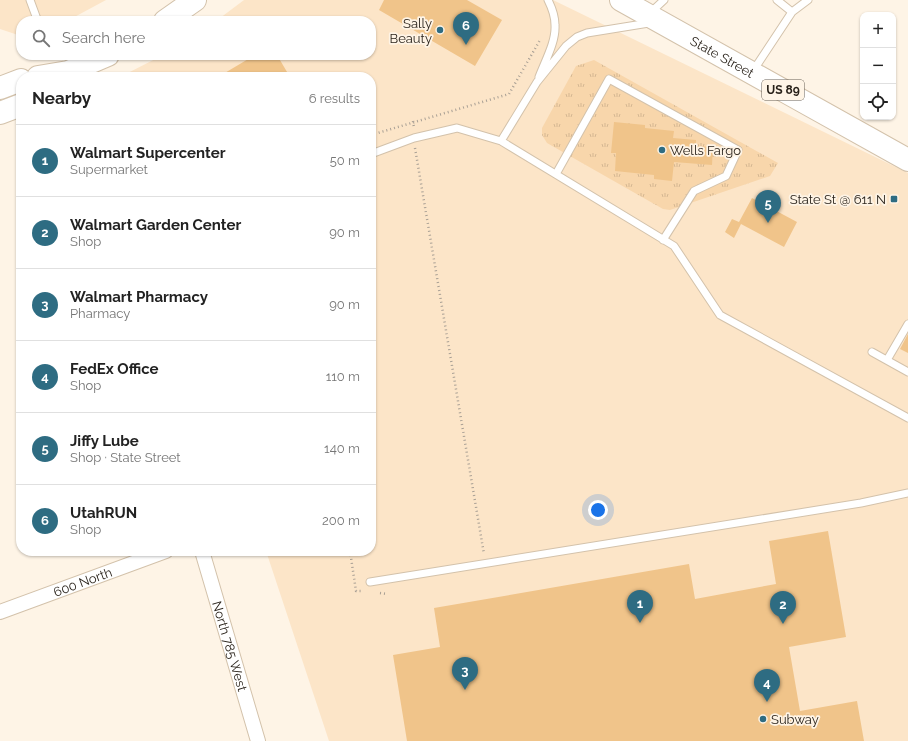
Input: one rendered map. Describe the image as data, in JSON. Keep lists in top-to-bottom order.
{
  "streets": {
    "main road": ["State Street", "US 89"],
    "street": ["600 North", "North 785 West"]
  },
  "places": {
    "other": ["Sally Beauty", "Wells Fargo", "Subway"],
    "transit": ["State St @ 611 N"]
  },
  "page": {
    "map_buttons": ["+", "−"],
    "pins": [
      "6",
      "5",
      "1",
      "2",
      "3",
      "4"
    ],
    "search": "Search here",
    "heading": ["Nearby", "6 results"],
    "list": [
      {
        "mark": "1",
        "name": "Walmart Supercenter",
        "note": "Supermarket",
        "value": "50 m"
      },
      {
        "mark": "2",
        "name": "Walmart Garden Center",
        "note": "Shop",
        "value": "90 m"
      },
      {
        "mark": "3",
        "name": "Walmart Pharmacy",
        "note": "Pharmacy",
        "value": "90 m"
      },
      {
        "mark": "4",
        "name": "FedEx Office",
        "note": "Shop",
        "value": "110 m"
      },
      {
        "mark": "5",
        "name": "Jiffy Lube",
        "note": "Shop · State Street",
        "value": "140 m"
      },
      {
        "mark": "6",
        "name": "UtahRUN",
        "note": "Shop",
        "value": "200 m"
      }
    ]
  }
}
